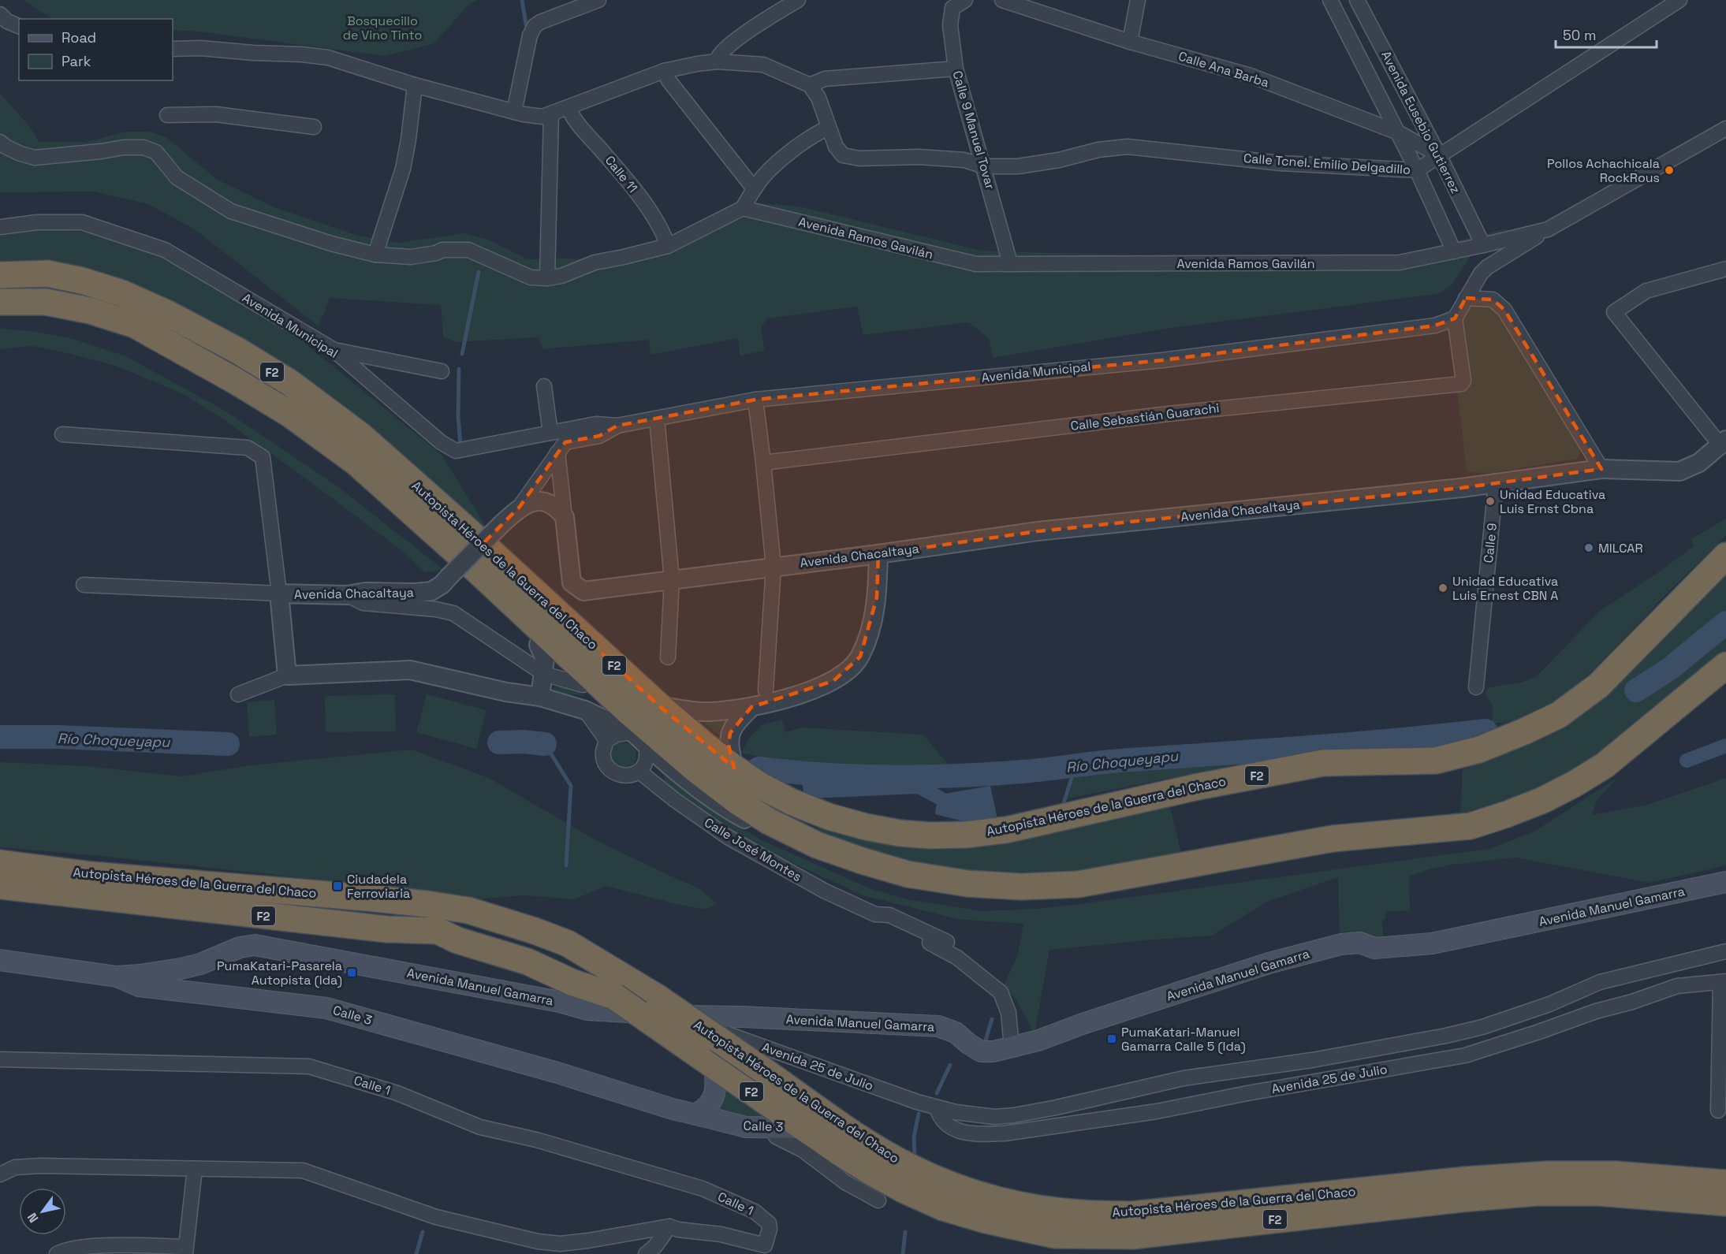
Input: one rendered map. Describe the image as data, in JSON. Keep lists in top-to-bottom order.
{
  "streets": {
    "highway": ["F2", "Autopista Héroes de la Guerra del Chaco"],
    "main road": ["Avenida Manuel Gamarra", "Calle 3"],
    "street": [
      "Calle Ana Barba",
      "Avenida Eusebio Gutierrez",
      "Calle 9 Manuel Tovar",
      "Calle Tcnel. Emilio Delgadillo",
      "Calle 11",
      "Avenida Ramos Gavilán",
      "Avenida Municipal",
      "Calle Sebastián Guarachi",
      "Avenida Chacaltaya",
      "Calle 9",
      "Calle José Montes",
      "Avenida 25 de Julio",
      "Calle 1"
    ]
  },
  "crossings": [
    ["Calle Ana Barba", "Avenida Eusebio Gutierrez"],
    ["Calle Ana Barba", "Calle Tcnel. Emilio Delgadillo"],
    ["Avenida Eusebio Gutierrez", "Calle Tcnel. Emilio Delgadillo"],
    ["Avenida Eusebio Gutierrez", "Avenida Ramos Gavilán"],
    ["Calle 9 Manuel Tovar", "Calle Tcnel. Emilio Delgadillo"],
    ["Calle 9 Manuel Tovar", "Avenida Ramos Gavilán"],
    ["Avenida Municipal", "Calle Sebastián Guarachi"],
    ["Avenida Chacaltaya", "Calle 9"],
    ["Autopista Héroes de la Guerra del Chaco", "Calle 3"],
    ["Calle José Montes", "Avenida Manuel Gamarra"],
    ["Avenida Manuel Gamarra", "Calle 3"],
    ["Avenida Manuel Gamarra", "Avenida 25 de Julio"]
  ],
  "water": ["Río Choqueyapu"],
  "parks": ["Bosquecillo de Vino Tinto"],
  "places": {
    "other": [
      "Pollos Achachicala RockRous",
      "Unidad Educativa Luis Ernst Cbna",
      "MILCAR",
      "Unidad Educativa Luis Ernest CBN A"
    ],
    "transit": ["Ciudadela Ferroviaria", "PumaKatari-Pasarela Autopista (Ida)", "PumaKatari-Manuel Gamarra Calle 5 (Ida)"]
  },
  "legend": ["Road", "Park"],
  "scale_bar": "50 m",
  "north": "bottom left"
}
